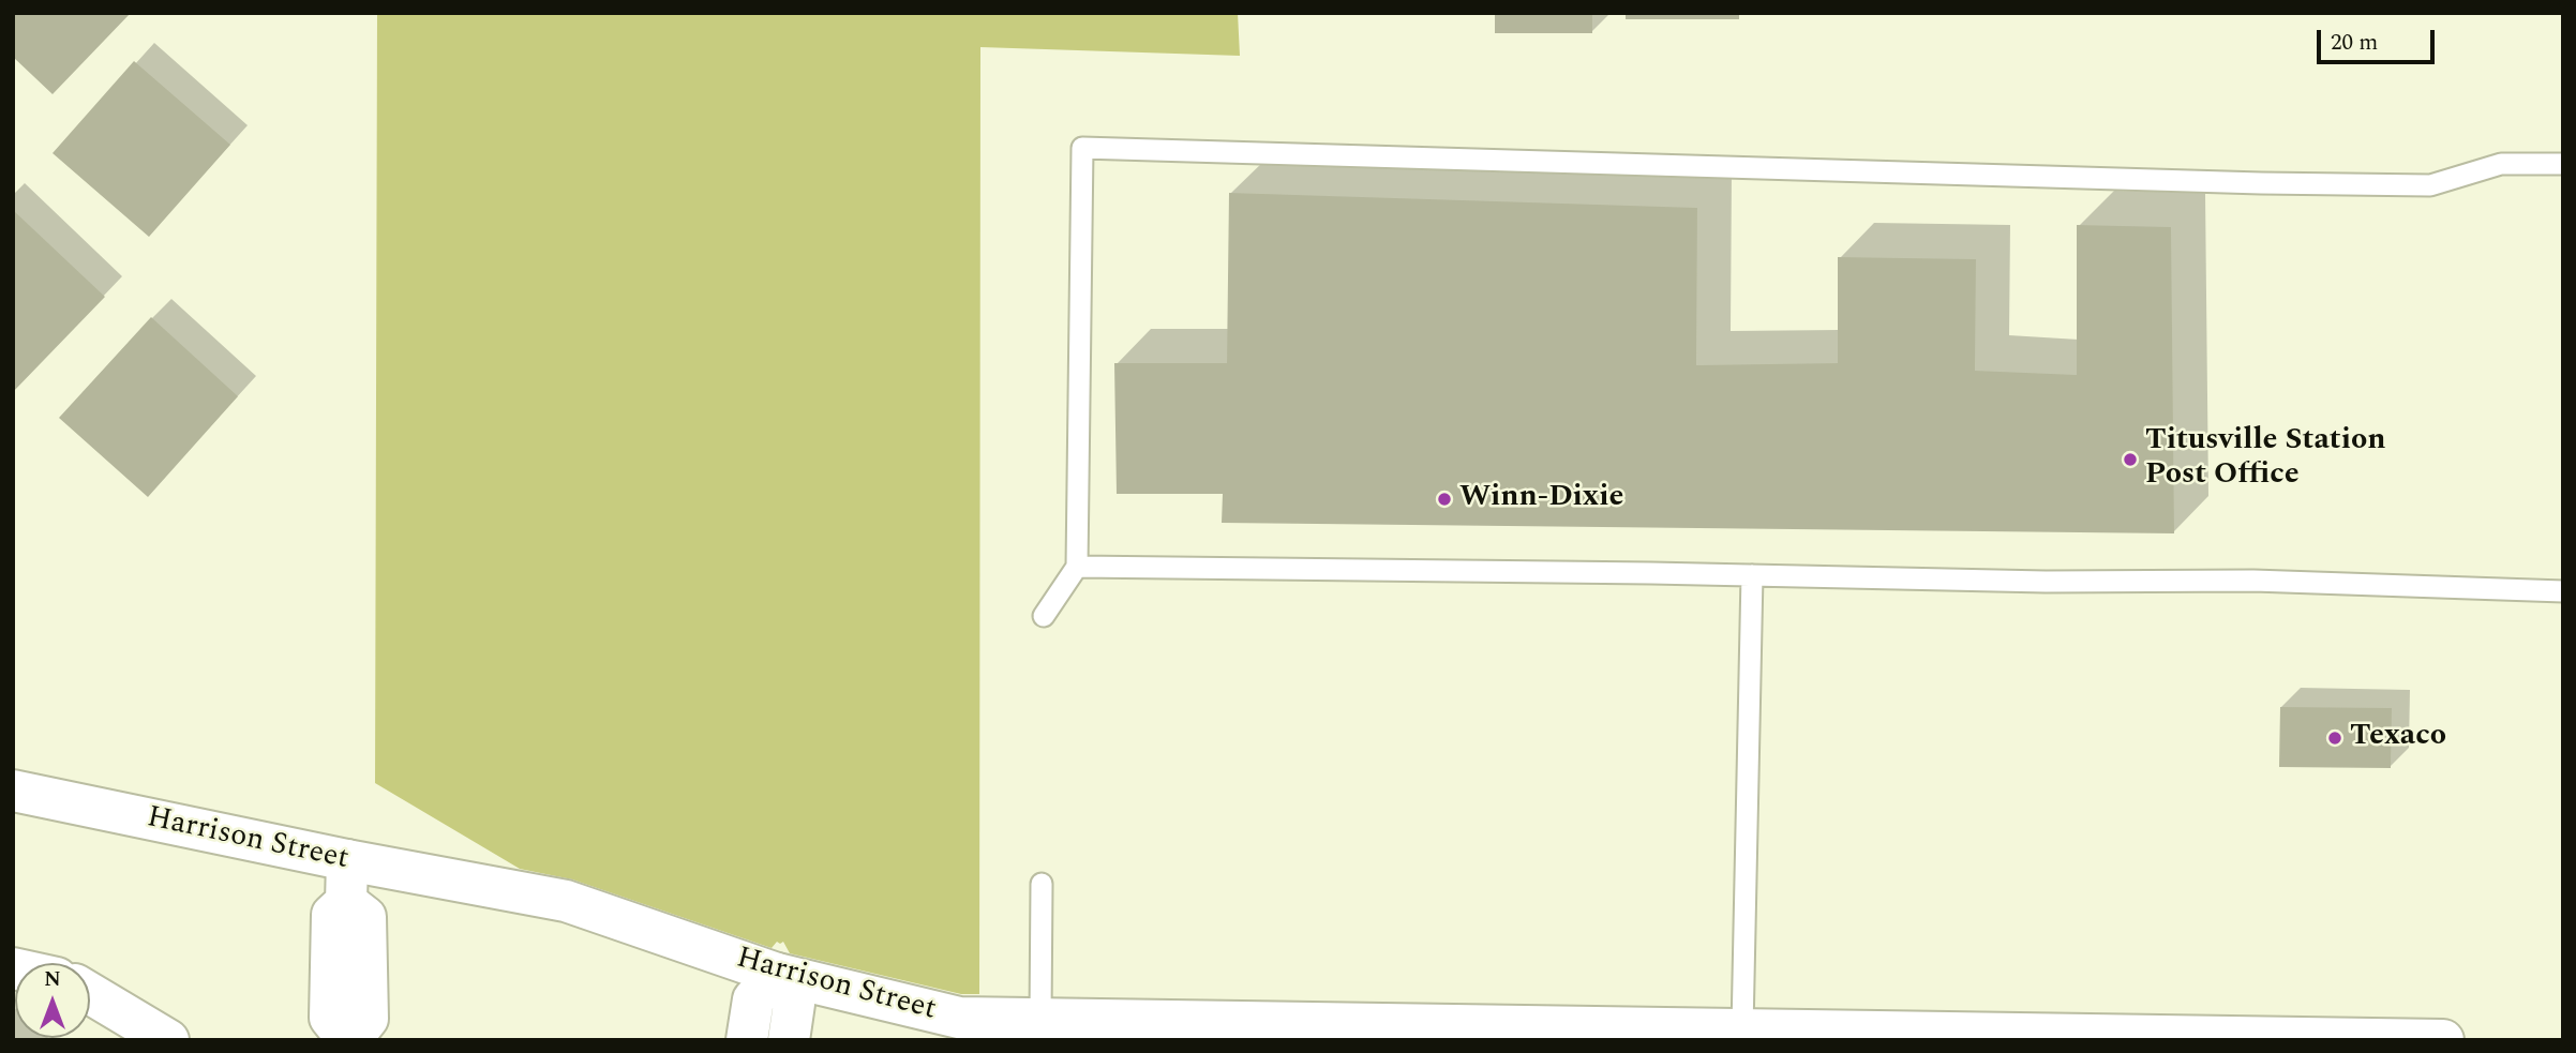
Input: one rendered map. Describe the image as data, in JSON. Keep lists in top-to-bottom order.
{
  "streets": {
    "street": ["Harrison Street"]
  },
  "places": ["Titusville Station Post Office", "Winn-Dixie", "Texaco"],
  "scale_bar": "20 m",
  "north": "top"
}
